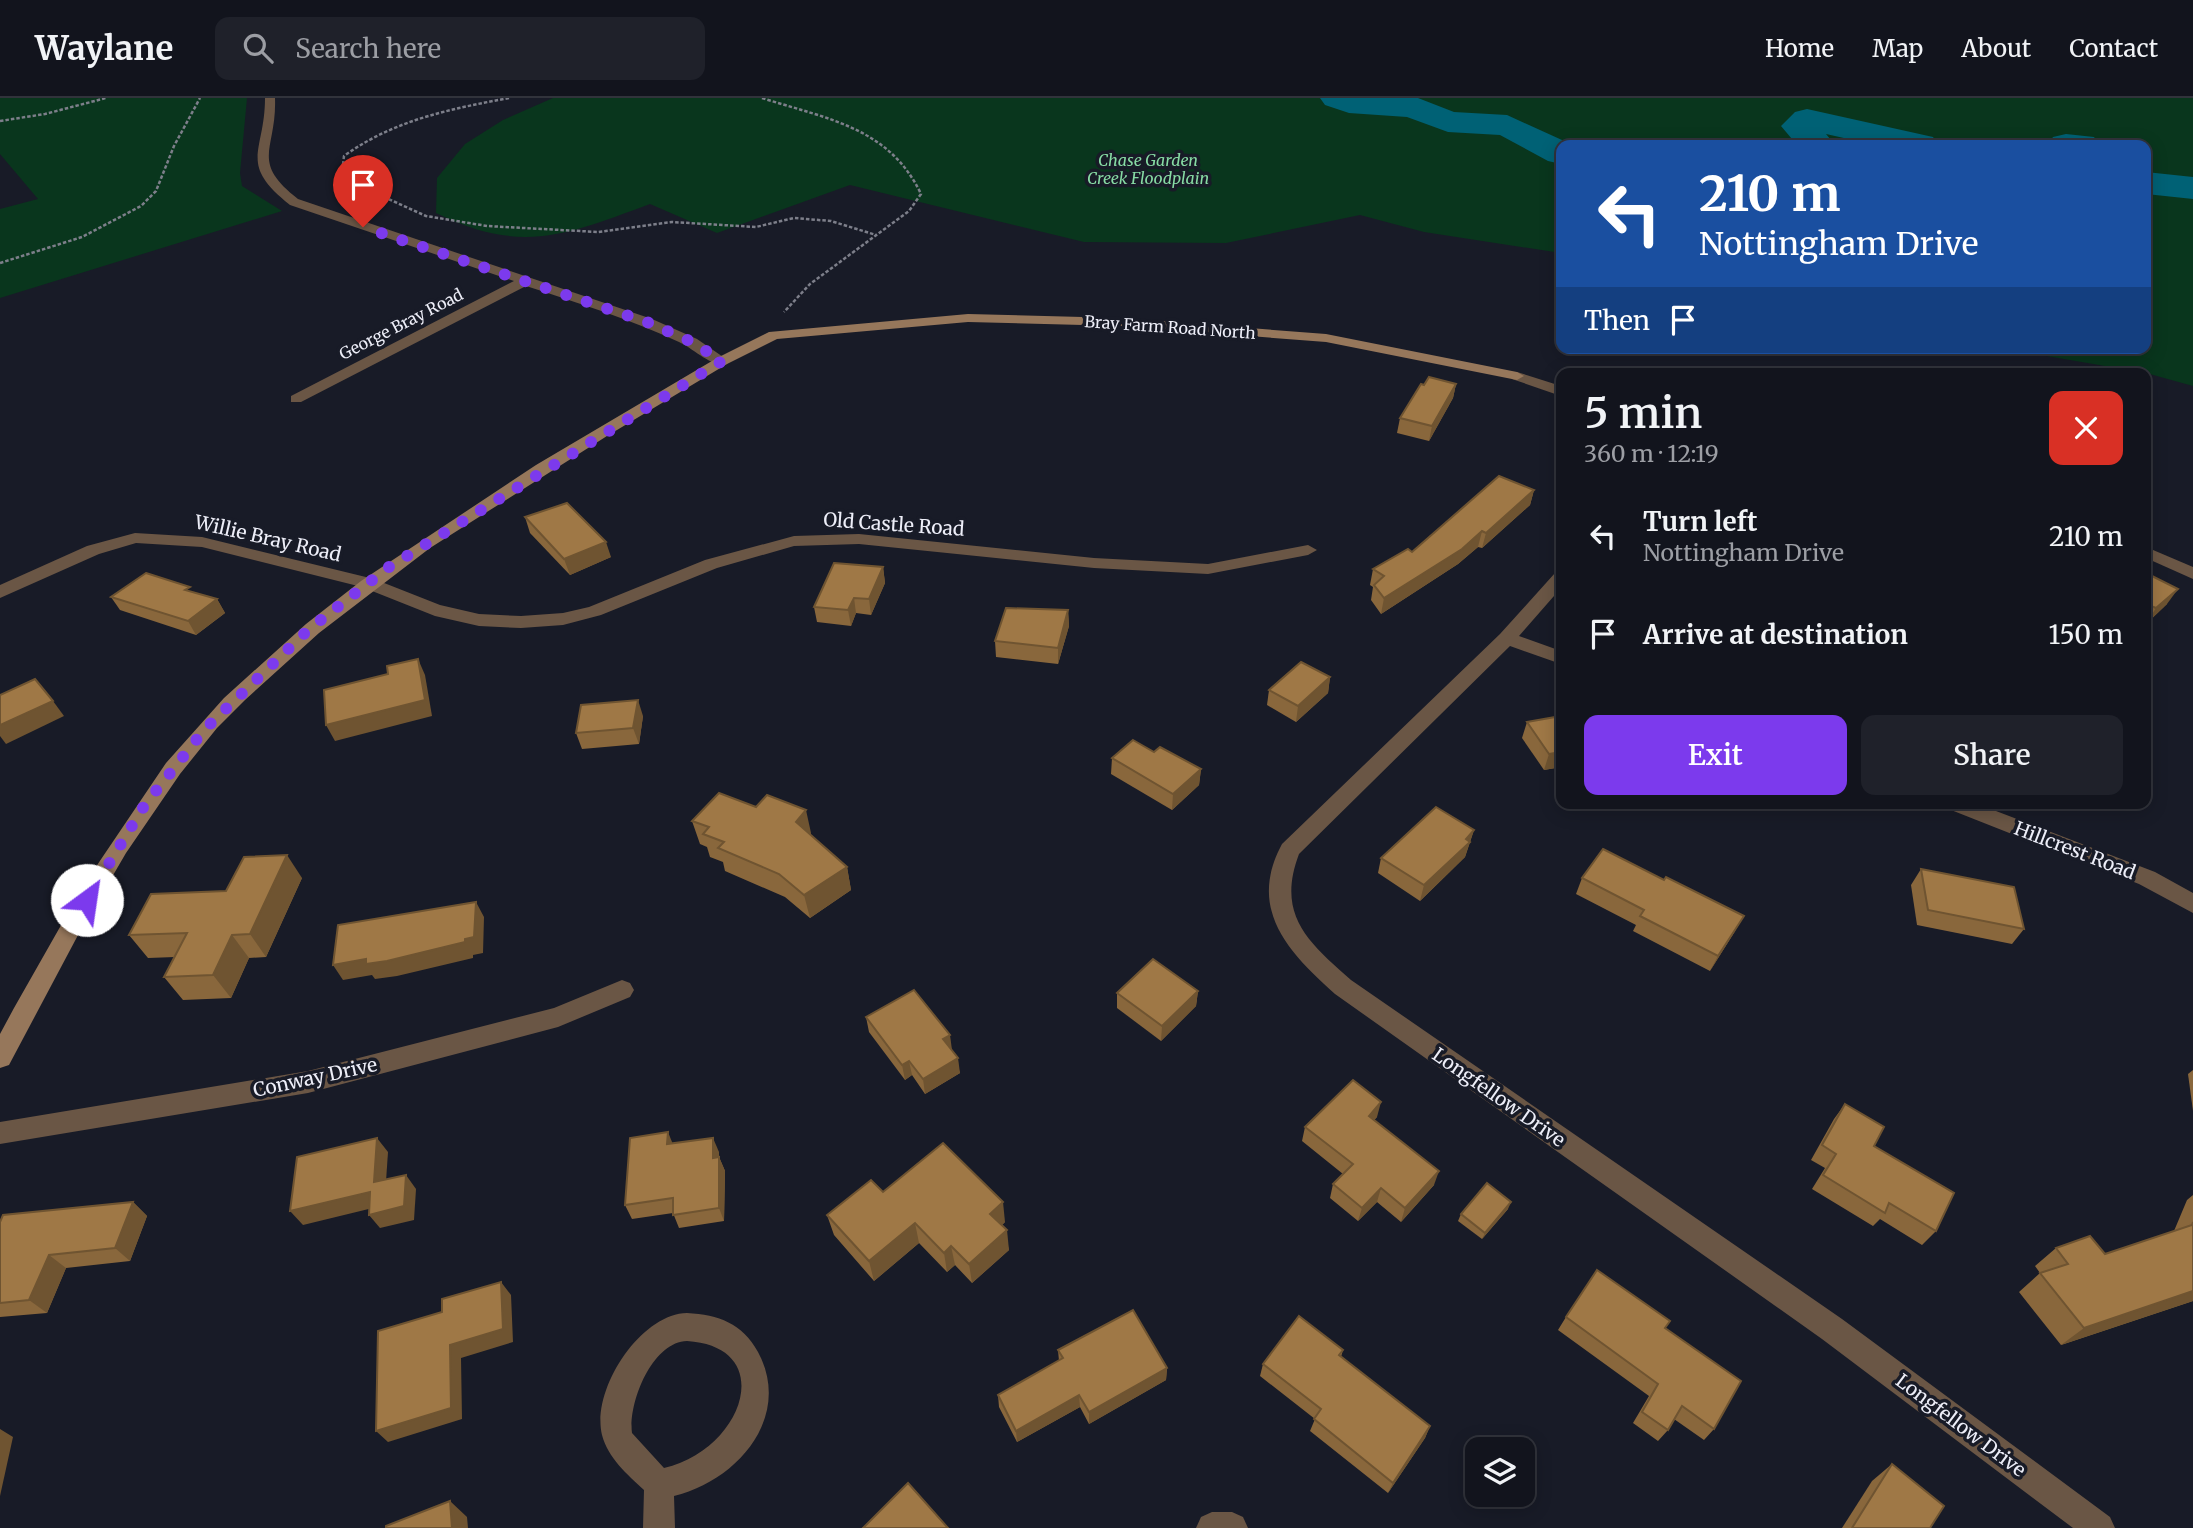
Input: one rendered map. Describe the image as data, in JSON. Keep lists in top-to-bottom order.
{
  "streets": {
    "street": [
      "George Bray Road",
      "Bray Farm Road North",
      "Old Castle Road",
      "Willie Bray Road",
      "Hillcrest Road",
      "Conway Drive",
      "Longfellow Drive"
    ]
  },
  "crossings": [
    ["Old Castle Road", "Willie Bray Road"]
  ],
  "parks": ["Chase Garden Creek Floodplain"],
  "page": {
    "header": "Waylane",
    "search": "Search here",
    "nav": [
      "Home",
      "Map",
      "About",
      "Contact"
    ],
    "turn": ["210 m", "Nottingham Drive"],
    "then": "Then",
    "heading": ["5 min", "360 m · 12:19"],
    "list": [
      {
        "name": "Turn left",
        "note": "Nottingham Drive",
        "value": "210 m"
      },
      {
        "name": "Arrive at destination",
        "value": "150 m"
      }
    ],
    "buttons": ["Exit", "Share"]
  }
}
